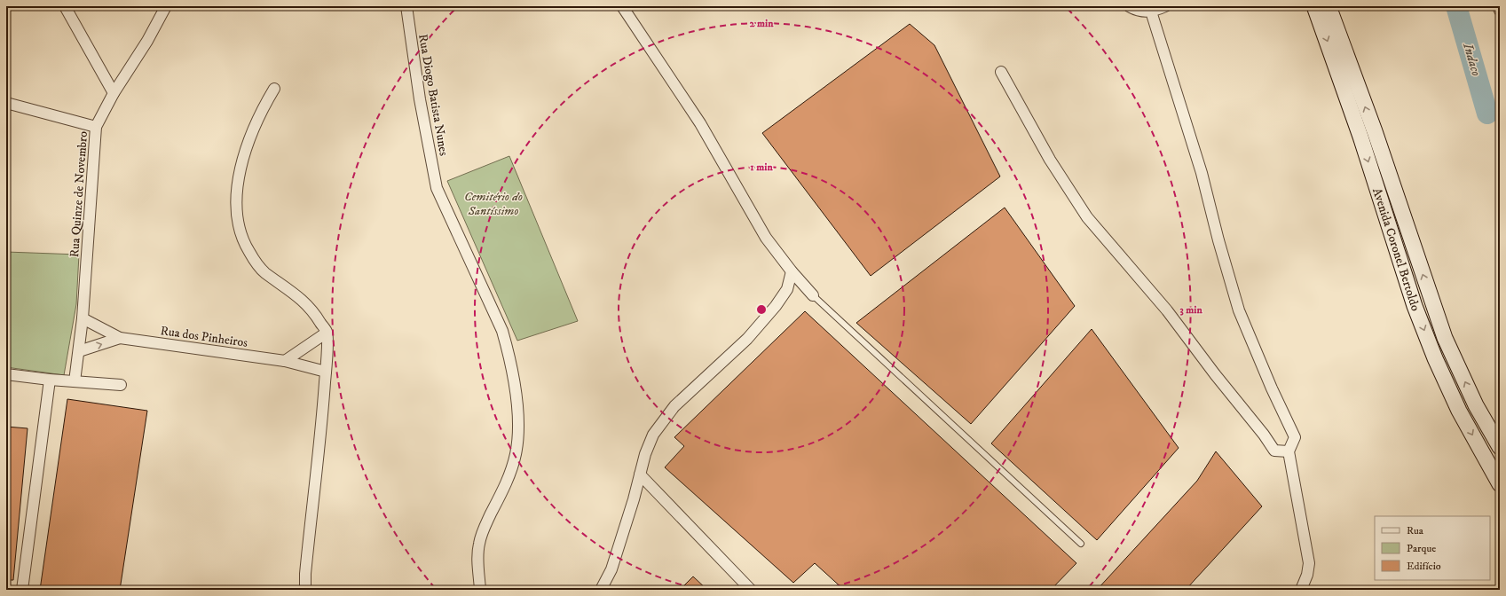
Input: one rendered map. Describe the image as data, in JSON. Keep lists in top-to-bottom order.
{
  "streets": {
    "street": [
      "Rua Diogo Batista Nunes",
      "Rua Quinze de Novembro",
      "Avenida Coronel Bertoldo",
      "Rua dos Pinheiros"
    ]
  },
  "crossings": [
    ["Rua Quinze de Novembro", "Rua dos Pinheiros"]
  ],
  "water": ["Indaco"],
  "parks": ["Cemitério do Santíssimo"],
  "legend": ["Rua", "Parque", "Edifício"],
  "rings": ["2 min", "1 min", "3 min"]
}
